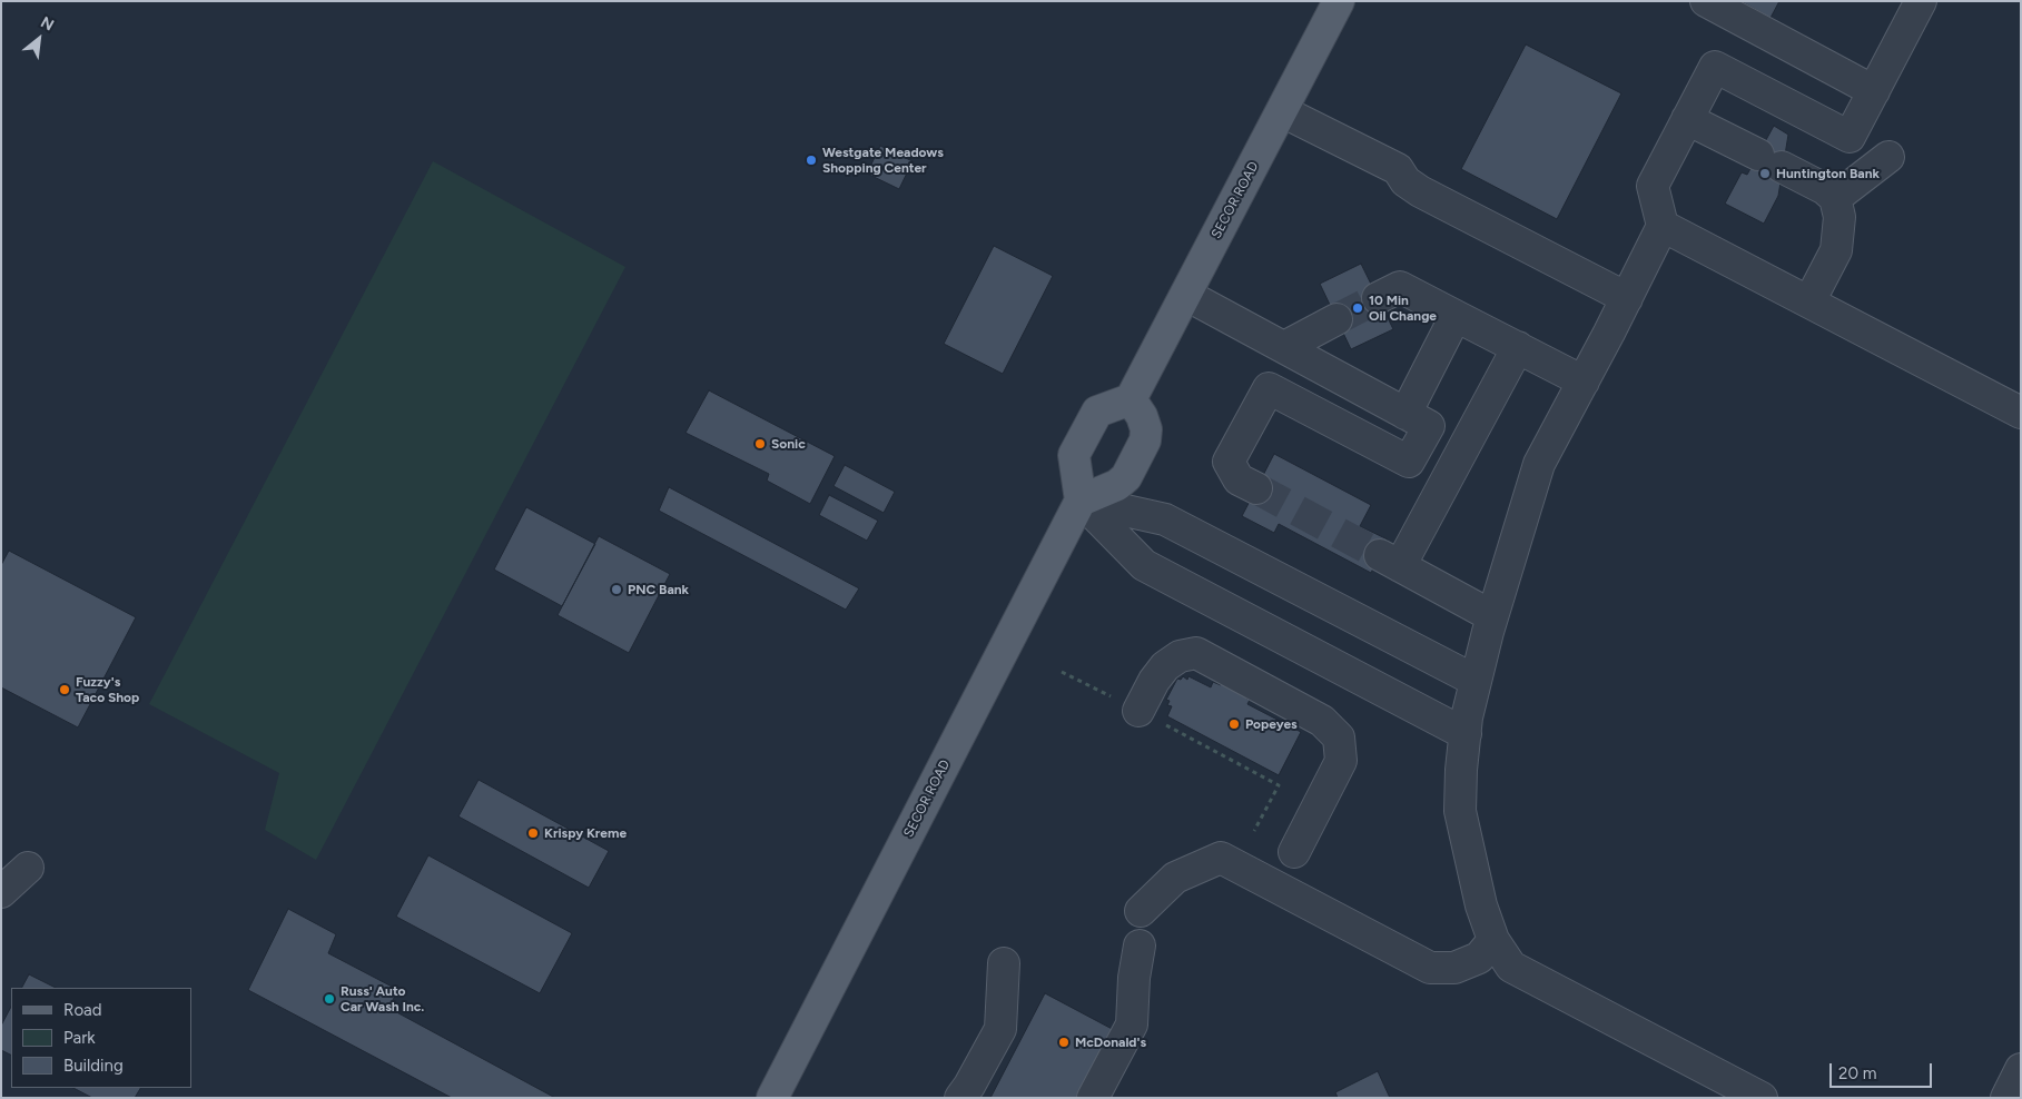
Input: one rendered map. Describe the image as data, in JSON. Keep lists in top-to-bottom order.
{
  "streets": {
    "main road": ["SECOR ROAD"]
  },
  "places": [
    "Westgate Meadows Shopping Center",
    "Huntington Bank",
    "10 Min Oil Change",
    "Sonic",
    "PNC Bank",
    "Fuzzy's Taco Shop",
    "Popeyes",
    "Krispy Kreme",
    "Russ' Auto Car Wash Inc.",
    "McDonald's"
  ],
  "legend": ["Road", "Park", "Building"],
  "scale_bar": "20 m",
  "north": "top right"
}
